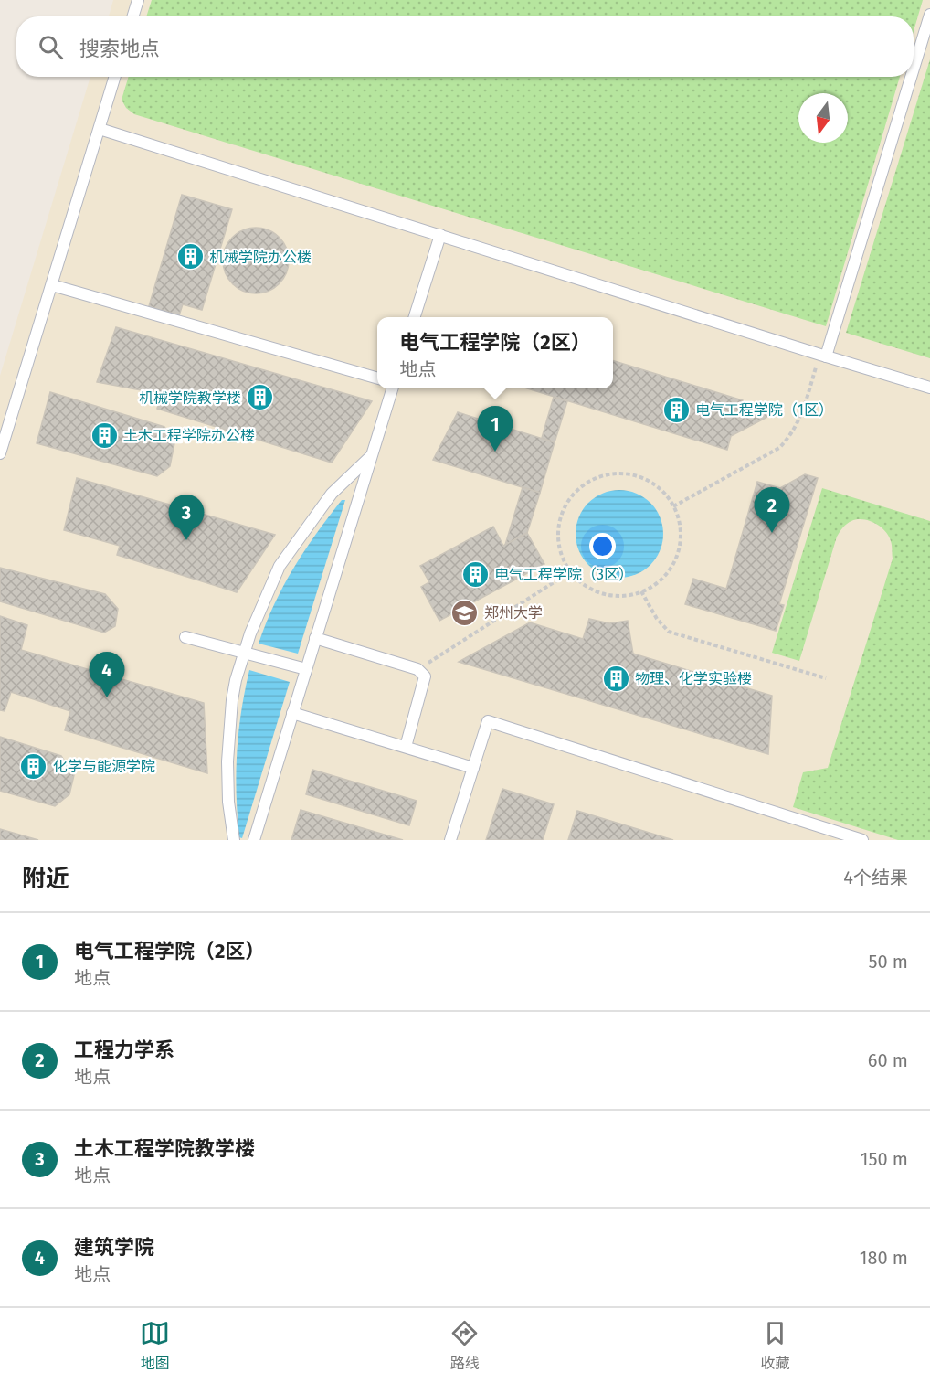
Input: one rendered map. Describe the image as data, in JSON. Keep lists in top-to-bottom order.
{
  "places": {
    "building": [
      "机械学院办公楼",
      "机械学院教学楼",
      "电气工程学院（1区）",
      "土木工程学院办公楼",
      "电气工程学院（3区）",
      "物理、化学实验楼",
      "化学与能源学院"
    ],
    "school or university": ["郑州大学"]
  },
  "north": "bottom",
  "page": {
    "search": "搜索地点",
    "popup": ["电气工程学院（2区）", "地点"],
    "pins": [
      "1",
      "2",
      "3",
      "4"
    ],
    "heading": ["附近", "4个结果"],
    "list": [
      {
        "mark": "1",
        "name": "电气工程学院（2区）",
        "note": "地点",
        "value": "50 m"
      },
      {
        "mark": "2",
        "name": "工程力学系",
        "note": "地点",
        "value": "60 m"
      },
      {
        "mark": "3",
        "name": "土木工程学院教学楼",
        "note": "地点",
        "value": "150 m"
      },
      {
        "mark": "4",
        "name": "建筑学院",
        "note": "地点",
        "value": "180 m"
      }
    ],
    "nav": ["地图", "路线", "收藏"]
  }
}
